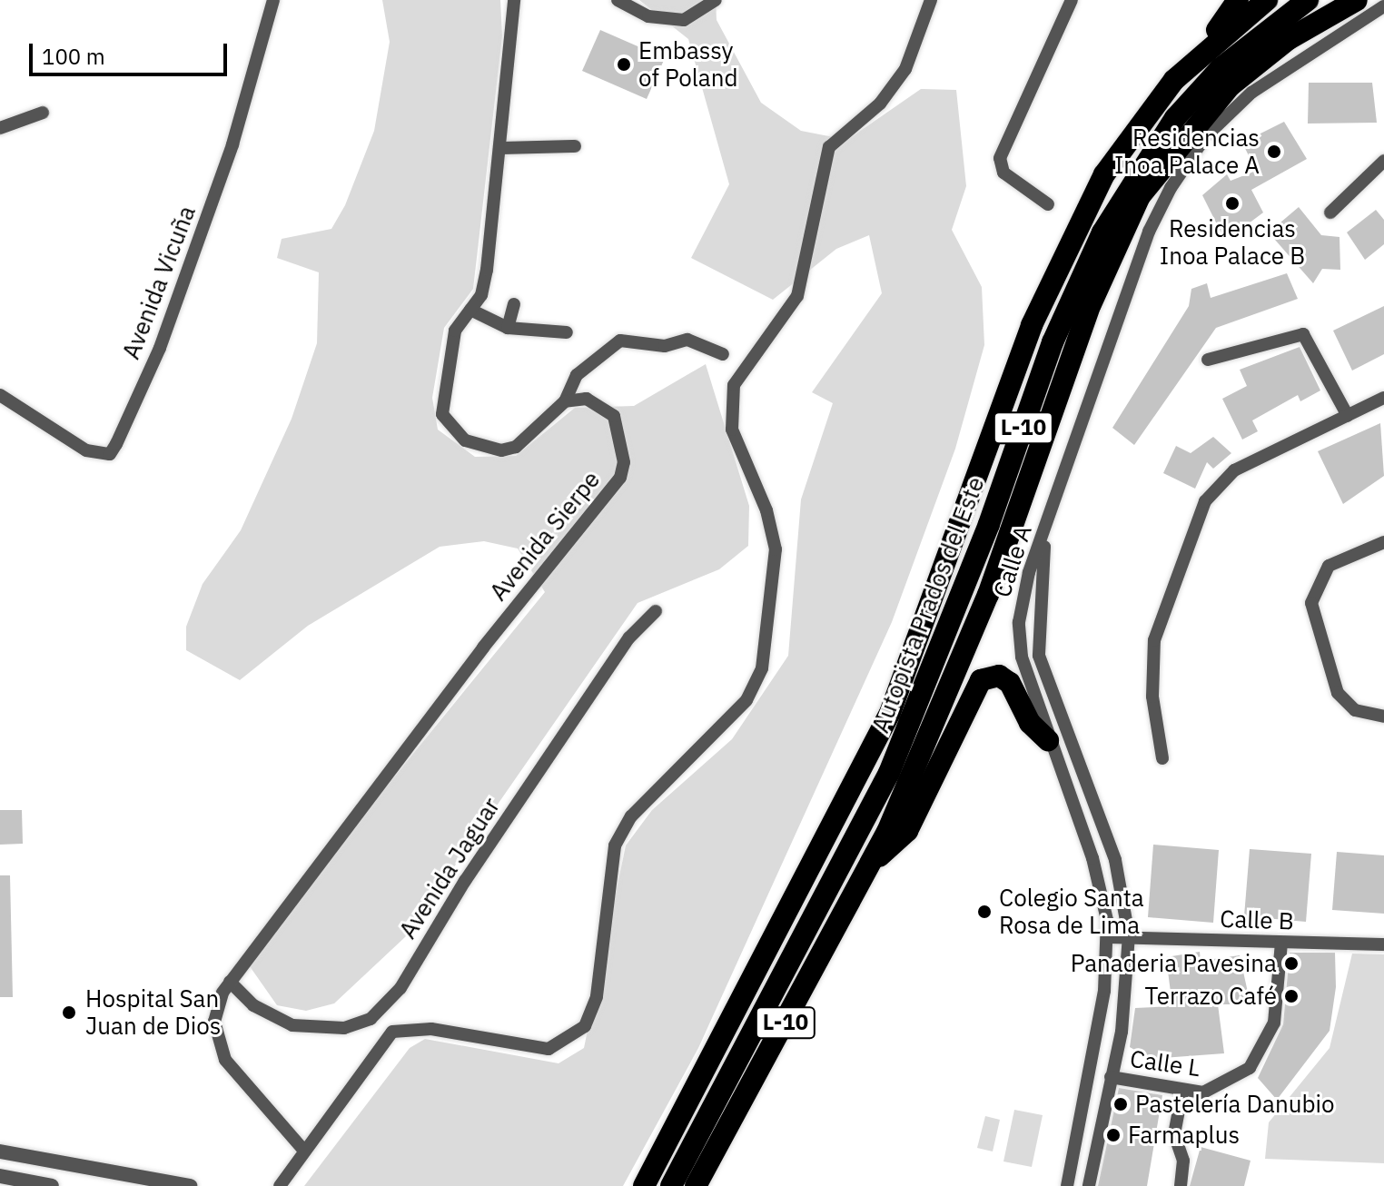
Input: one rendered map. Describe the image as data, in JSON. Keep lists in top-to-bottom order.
{
  "streets": {
    "highway": ["L-10", "Autopista Prados del Este"],
    "street": [
      "Avenida Vicuña",
      "Avenida Sierpe",
      "Calle A",
      "Avenida Jaguar",
      "Calle B",
      "Calle L"
    ]
  },
  "crossings": [
    ["L-10", "Autopista Prados del Este"],
    ["Avenida Sierpe", "Avenida Jaguar"],
    ["Calle A", "Calle B"],
    ["Calle A", "Calle L"],
    ["Calle B", "Calle L"]
  ],
  "places": [
    "Embassy of Poland",
    "Residencias Inoa Palace A",
    "Residencias Inoa Palace B",
    "Colegio Santa Rosa de Lima",
    "Panaderia Pavesina",
    "Terrazo Café",
    "Hospital San Juan de Dios",
    "Pastelería Danubio",
    "Farmaplus"
  ],
  "scale_bar": "100 m"
}
